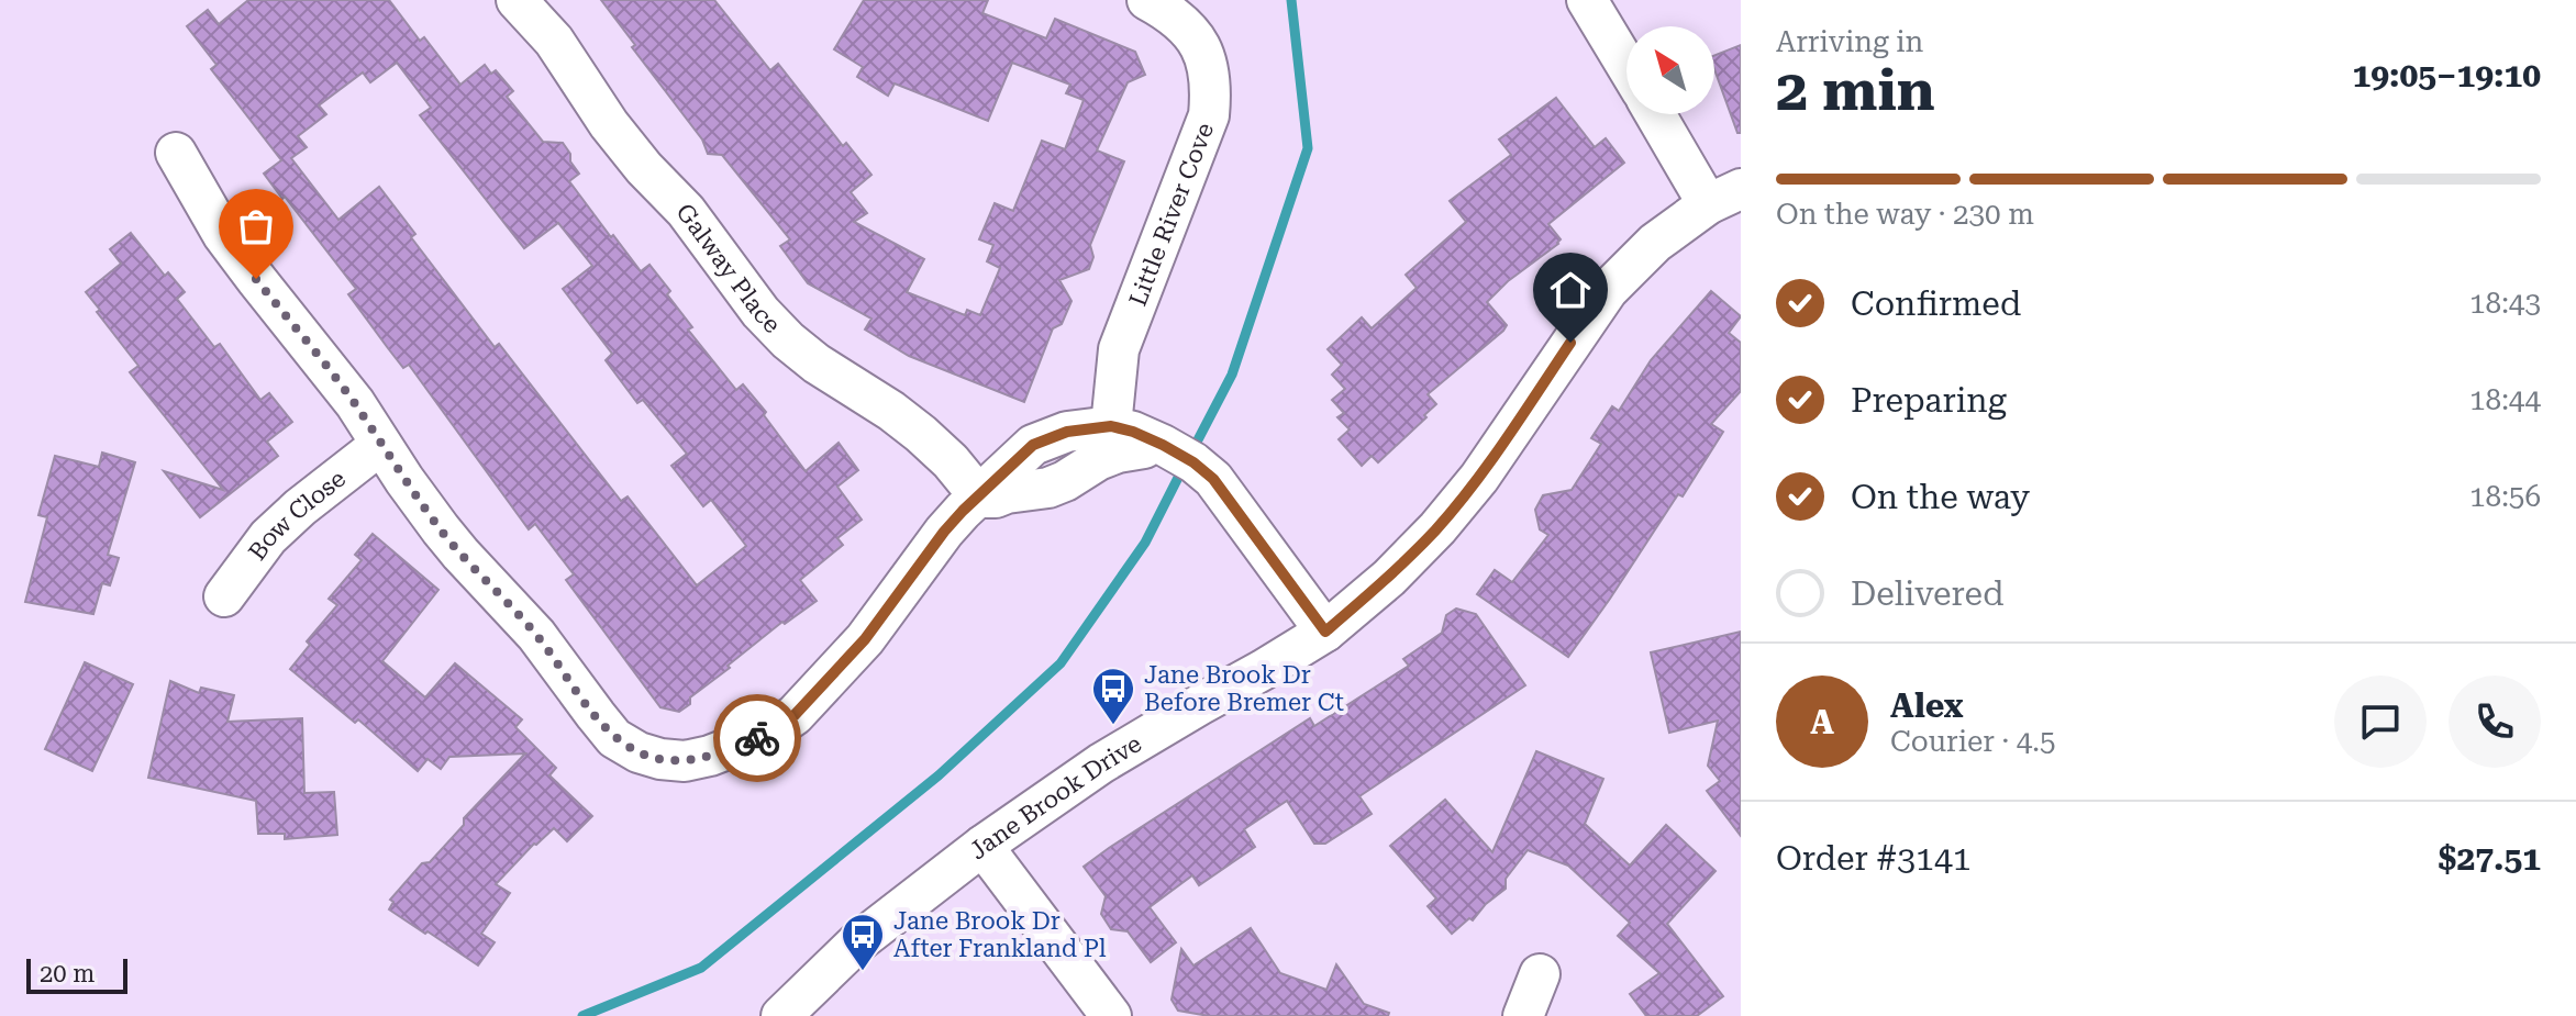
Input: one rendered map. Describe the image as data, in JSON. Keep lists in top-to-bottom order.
{
  "streets": {
    "street": [
      "Little River Cove",
      "Galway Place",
      "Bow Close",
      "Jane Brook Drive"
    ]
  },
  "places": {
    "bus stop": ["Jane Brook Dr Before Bremer Ct", "Jane Brook Dr After Frankland Pl"]
  },
  "scale_bar": "20 m",
  "north": "top left",
  "page": {
    "heading": ["2 min", "Arriving in", "19:05–19:10"],
    "panel": [
      "Alex",
      "Courier · 4.5",
      "Order #3141",
      "$27.51"
    ],
    "bar": "On the way · 230 m",
    "list": [
      ["Confirmed", "18:43"],
      ["Preparing", "18:44"],
      ["On the way", "18:56"],
      "Delivered"
    ],
    "round": "A",
    "scale": "20 m"
  }
}
